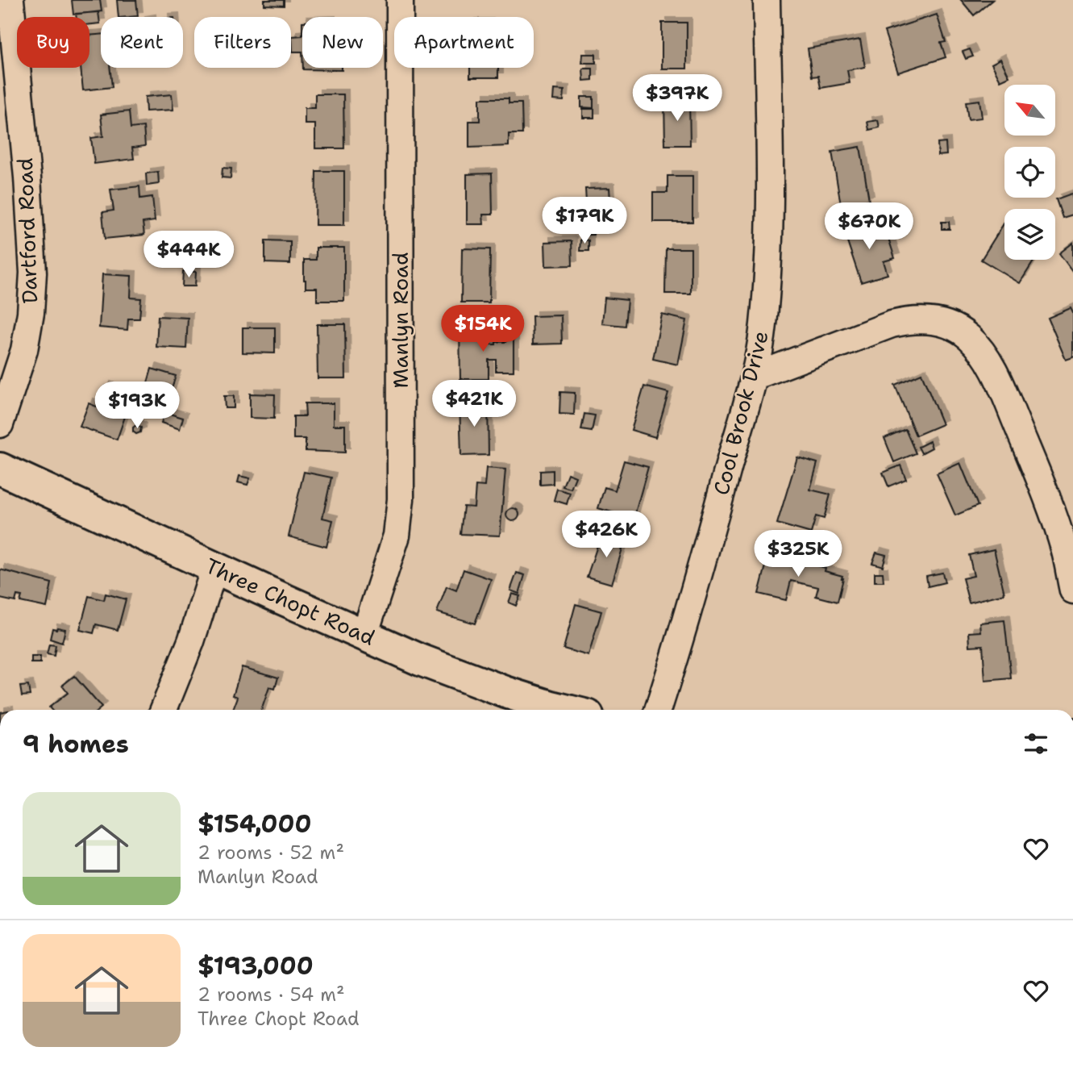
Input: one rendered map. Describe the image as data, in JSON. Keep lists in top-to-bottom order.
{
  "streets": {
    "main road": ["Three Chopt Road"],
    "street": ["Dartford Road", "Manlyn Road", "Cool Brook Drive"]
  },
  "crossings": [
    ["Manlyn Road", "Three Chopt Road"]
  ],
  "north": "top left",
  "page": {
    "chip": [
      "Buy",
      "Rent",
      "Filters",
      "New",
      "Apartment"
    ],
    "price": [
      "$397K",
      "$179K",
      "$670K",
      "$444K",
      "$154K",
      "$421K",
      "$193K",
      "$426K",
      "$325K"
    ],
    "heading": "9 homes",
    "list": [
      {
        "name": "$154,000",
        "note": "2 rooms · 52 m² · Manlyn Road"
      },
      {
        "name": "$193,000",
        "note": "2 rooms · 54 m² · Three Chopt Road"
      }
    ]
  }
}
